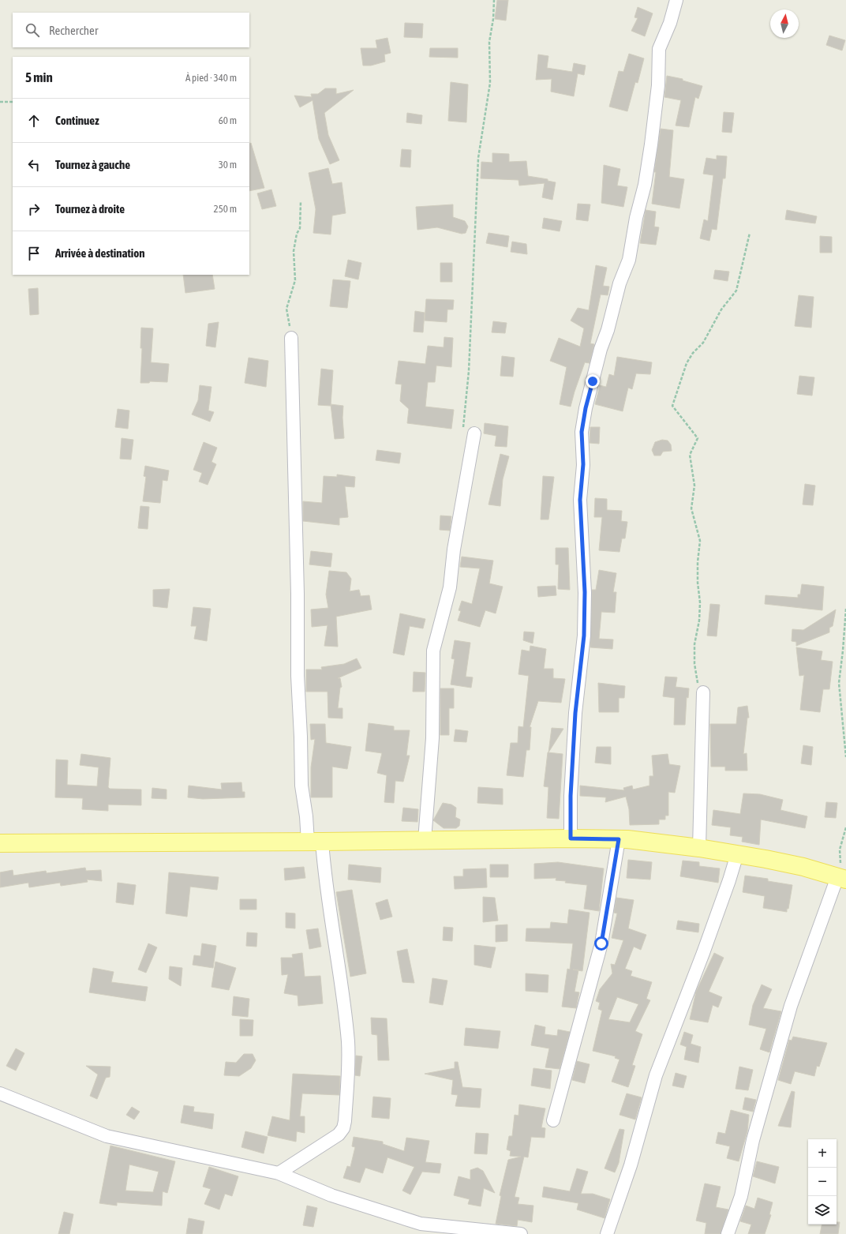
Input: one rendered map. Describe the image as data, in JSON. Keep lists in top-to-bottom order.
{
  "north": "top",
  "page": {
    "search": "Rechercher",
    "heading": ["5 min", "À pied · 340 m"],
    "list": [
      ["Continuez", "60 m"],
      ["Tournez à gauche", "30 m"],
      ["Tournez à droite", "250 m"],
      "Arrivée à destination"
    ],
    "map_buttons": ["+", "−"]
  }
}
